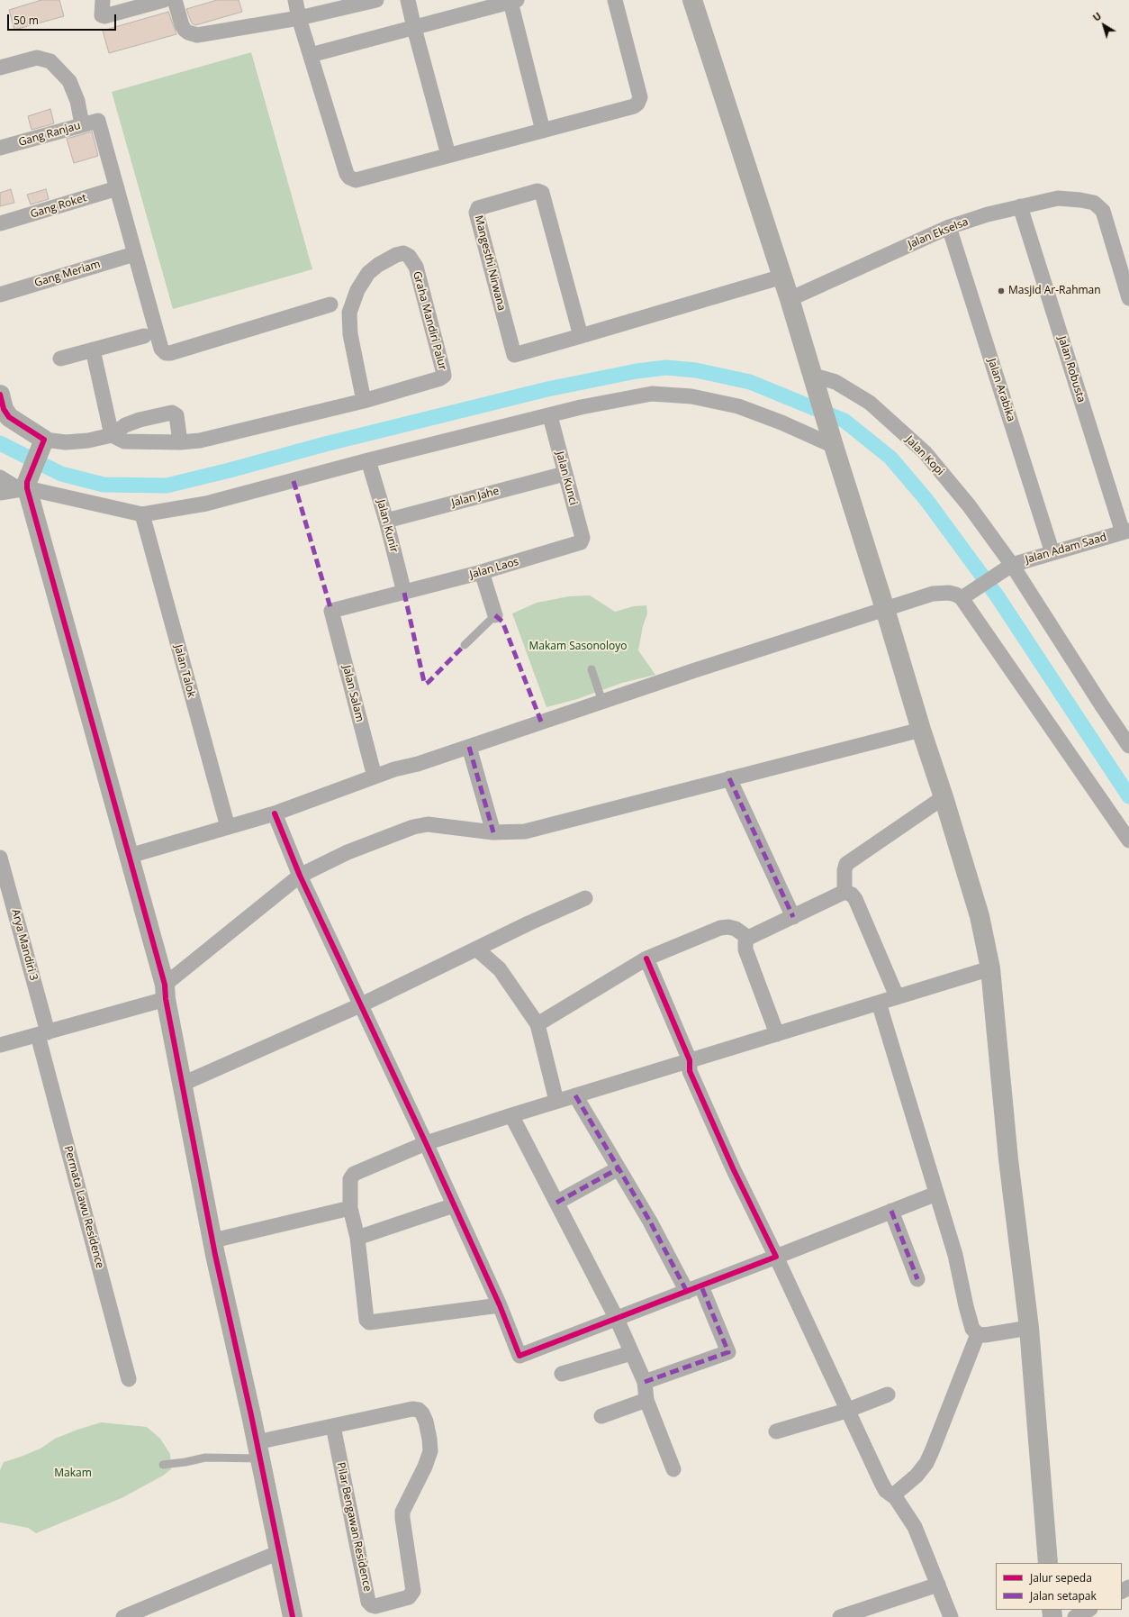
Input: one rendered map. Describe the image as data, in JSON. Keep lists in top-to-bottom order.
{
  "streets": {
    "street": [
      "Gang Ranjau",
      "Gang Roket",
      "Jalan Ekselsa",
      "Mangesthi Nirwana",
      "Gang Meriam",
      "Graha Mandiri Palur",
      "Jalan Robusta",
      "Jalan Arabika",
      "Jalan Kopi",
      "Jalan Kunci",
      "Jalan Jahe",
      "Jalan Kunir",
      "Jalan Adam Saad",
      "Jalan Laos",
      "Jalan Talok",
      "Jalan Salam",
      "Arya Mandiri 3",
      "Permata Lawu Residence",
      "Pilar Bengawan Residence"
    ]
  },
  "crossings": [
    ["Gang Ranjau", "Gang Roket"],
    ["Jalan Ekselsa", "Jalan Robusta"],
    ["Jalan Ekselsa", "Jalan Arabika"],
    ["Jalan Robusta", "Jalan Adam Saad"],
    ["Jalan Arabika", "Jalan Adam Saad"],
    ["Jalan Kopi", "Jalan Adam Saad"],
    ["Jalan Kunci", "Jalan Jahe"],
    ["Jalan Kunci", "Jalan Laos"],
    ["Jalan Jahe", "Jalan Kunir"],
    ["Jalan Kunir", "Jalan Laos"],
    ["Jalan Laos", "Jalan Salam"],
    ["Arya Mandiri 3", "Permata Lawu Residence"]
  ],
  "parks": ["Makam Sasonoloyo", "Makam"],
  "places": ["Masjid Ar-Rahman"],
  "legend": ["Jalur sepeda", "Jalan setapak"],
  "scale_bar": "50 m",
  "north": "top left"
}
